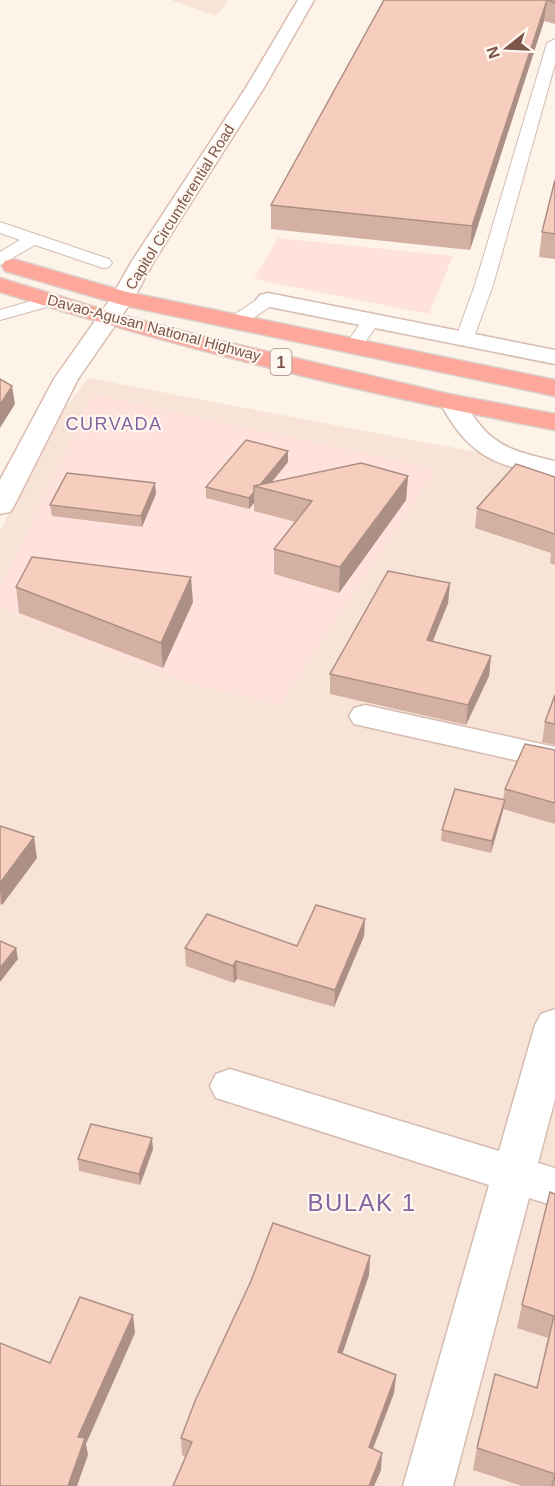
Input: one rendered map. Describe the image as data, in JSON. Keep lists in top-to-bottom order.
{
  "streets": {
    "highway": ["Davao-Agusan National Highway", "1"],
    "main road": ["Capitol Circumferential Road"]
  },
  "crossings": [
    ["Capitol Circumferential Road", "Davao-Agusan National Highway"]
  ],
  "districts": ["CURVADA", "BULAK 1"],
  "north": "left"
}
